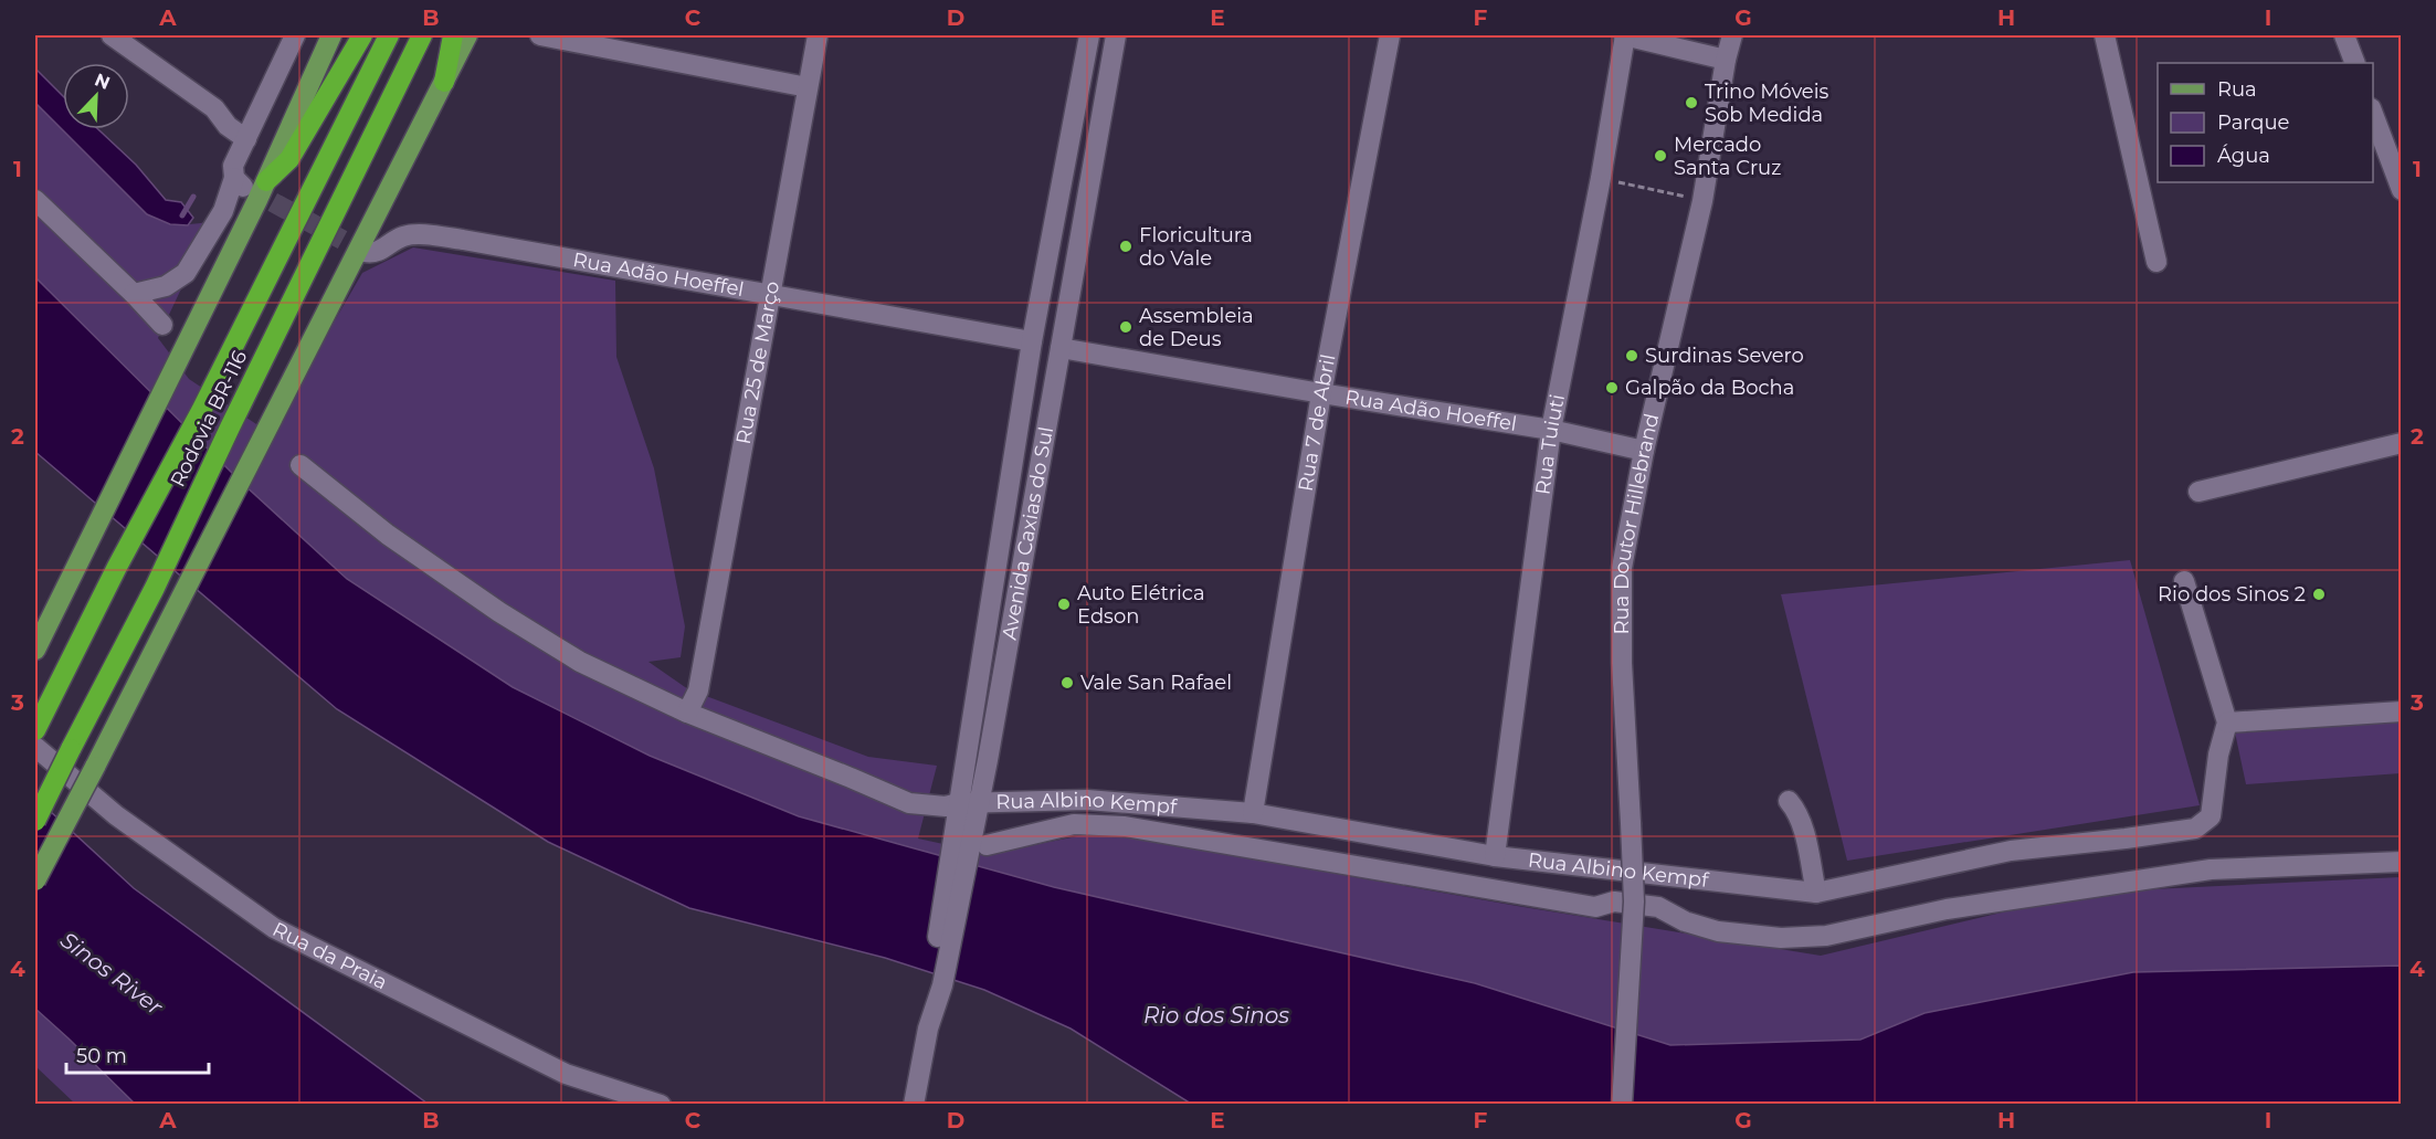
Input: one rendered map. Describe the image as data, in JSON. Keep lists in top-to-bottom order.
{
  "streets": {
    "highway": ["Rodovia BR-116"],
    "street": [
      "Rua Adão Hoeffel",
      "Rua 25 de Março",
      "Rua 7 de Abril",
      "Rua Tuiuti",
      "Rua Doutor Hillebrand",
      "Avenida Caxias do Sul",
      "Rua Albino Kempf",
      "Rua da Praia"
    ]
  },
  "crossings": [
    ["Rua Adão Hoeffel", "Rua 25 de Março"],
    ["Rua Adão Hoeffel", "Rua 7 de Abril"],
    ["Rua Adão Hoeffel", "Rua Tuiuti"],
    ["Rua Adão Hoeffel", "Rua Doutor Hillebrand"],
    ["Rua Adão Hoeffel", "Avenida Caxias do Sul"],
    ["Rua 25 de Março", "Rua Albino Kempf"],
    ["Rua 7 de Abril", "Rua Albino Kempf"],
    ["Rua Tuiuti", "Rua Albino Kempf"],
    ["Avenida Caxias do Sul", "Rua Albino Kempf"]
  ],
  "water": ["Sinos River", "Rio dos Sinos"],
  "places": [
    "Trino Móveis Sob Medida",
    "Mercado Santa Cruz",
    "Floricultura do Vale",
    "Assembleia de Deus",
    "Surdinas Severo",
    "Galpão da Bocha",
    "Rio dos Sinos 2",
    "Auto Elétrica Edson",
    "Vale San Rafael"
  ],
  "legend": ["Rua", "Parque", "Água"],
  "scale_bar": "50 m",
  "north": "top right",
  "grid": {
    "columns": [
      "A",
      "B",
      "C",
      "D",
      "E",
      "F",
      "G",
      "H",
      "I"
    ],
    "rows": [
      "1",
      "2",
      "3",
      "4"
    ]
  }
}
